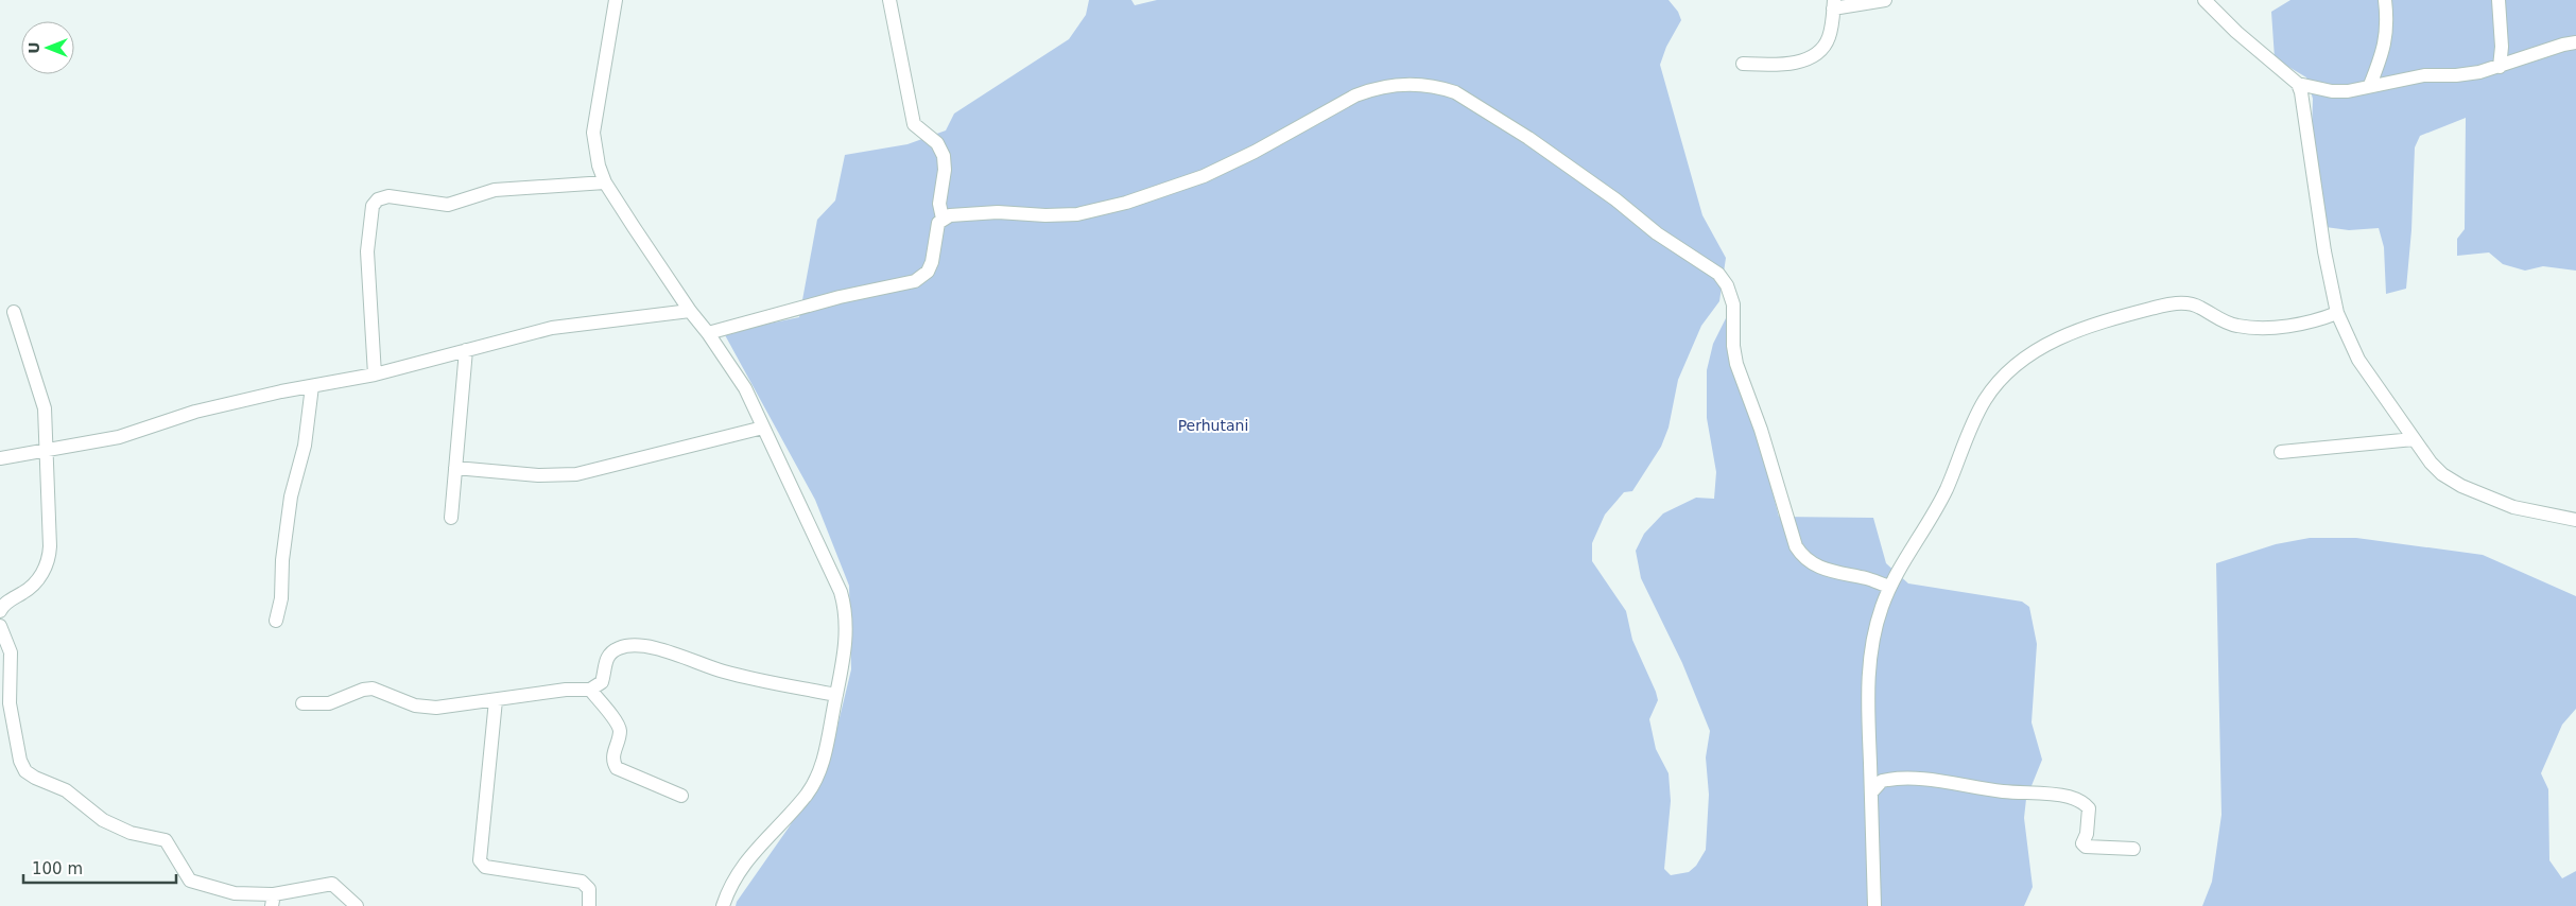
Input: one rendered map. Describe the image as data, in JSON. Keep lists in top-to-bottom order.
{
  "parks": ["Perhutani"],
  "scale_bar": "100 m",
  "north": "left"
}
